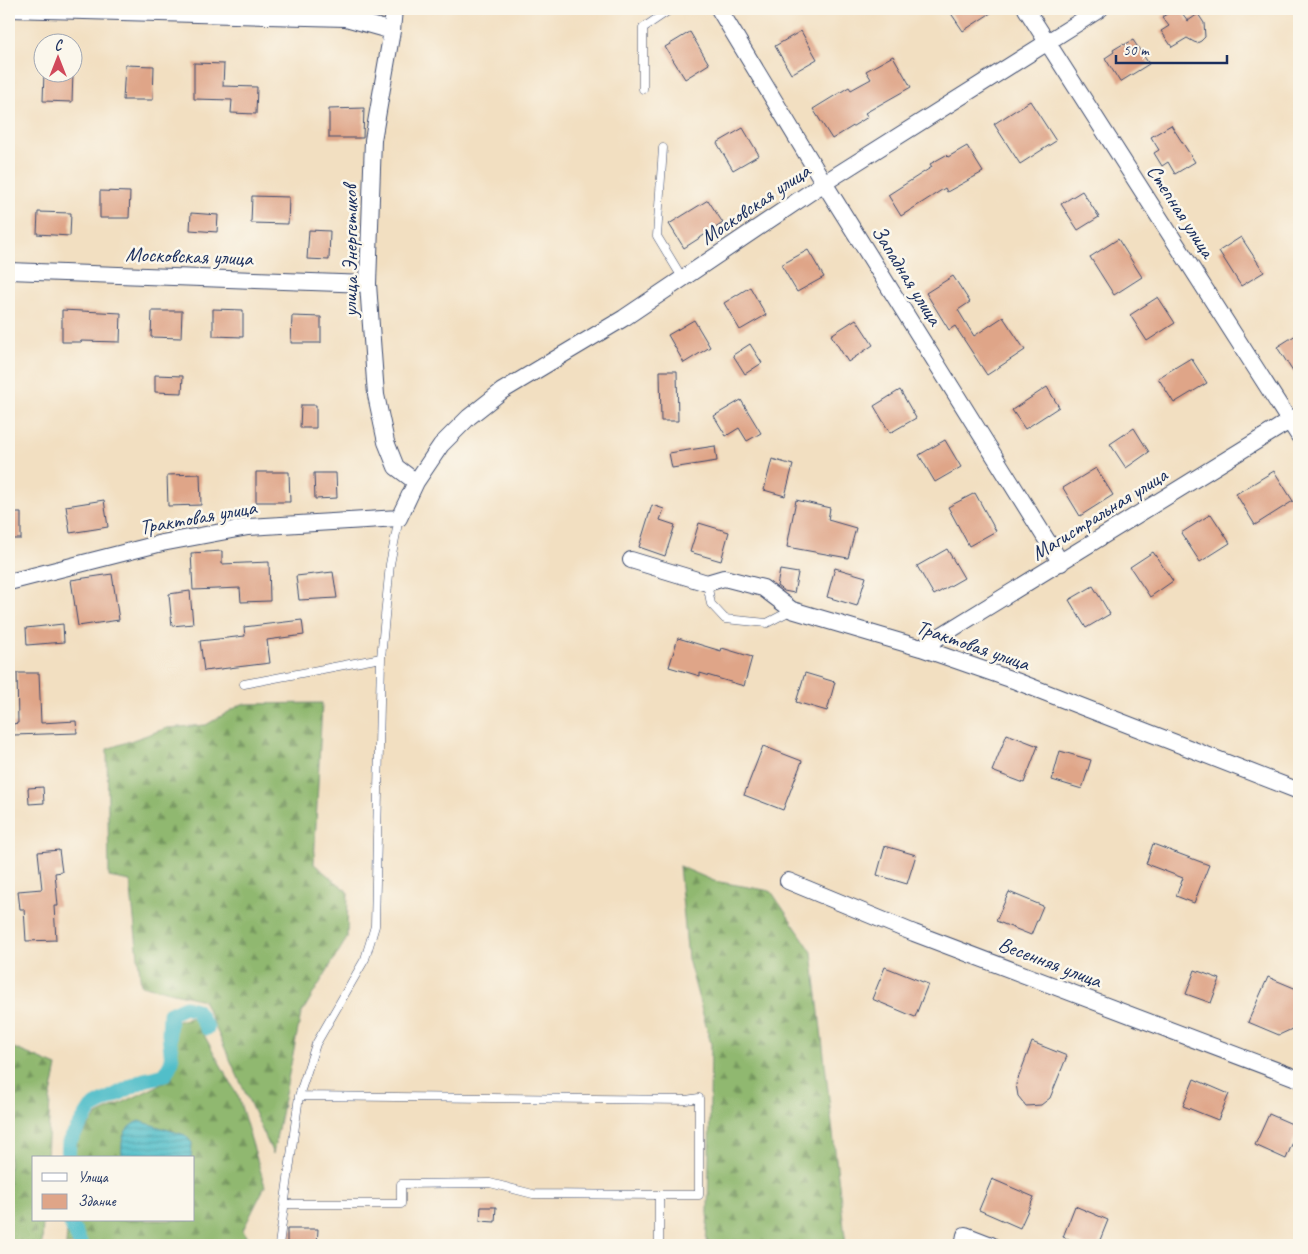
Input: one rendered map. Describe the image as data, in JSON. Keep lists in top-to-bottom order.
{
  "streets": {
    "street": [
      "Московская улица",
      "Степная улица",
      "улица Энергетиков",
      "Западная улица",
      "Магистральная улица",
      "Трактовая улица",
      "Весенняя улица"
    ]
  },
  "crossings": [
    ["Московская улица", "Степная улица"],
    ["Московская улица", "улица Энергетиков"],
    ["Московская улица", "Западная улица"],
    ["Московская улица", "Трактовая улица"],
    ["Степная улица", "Магистральная улица"],
    ["Западная улица", "Магистральная улица"],
    ["Магистральная улица", "Трактовая улица"]
  ],
  "legend": ["Улица", "Здание"],
  "scale_bar": "50 m",
  "north": "top"
}
